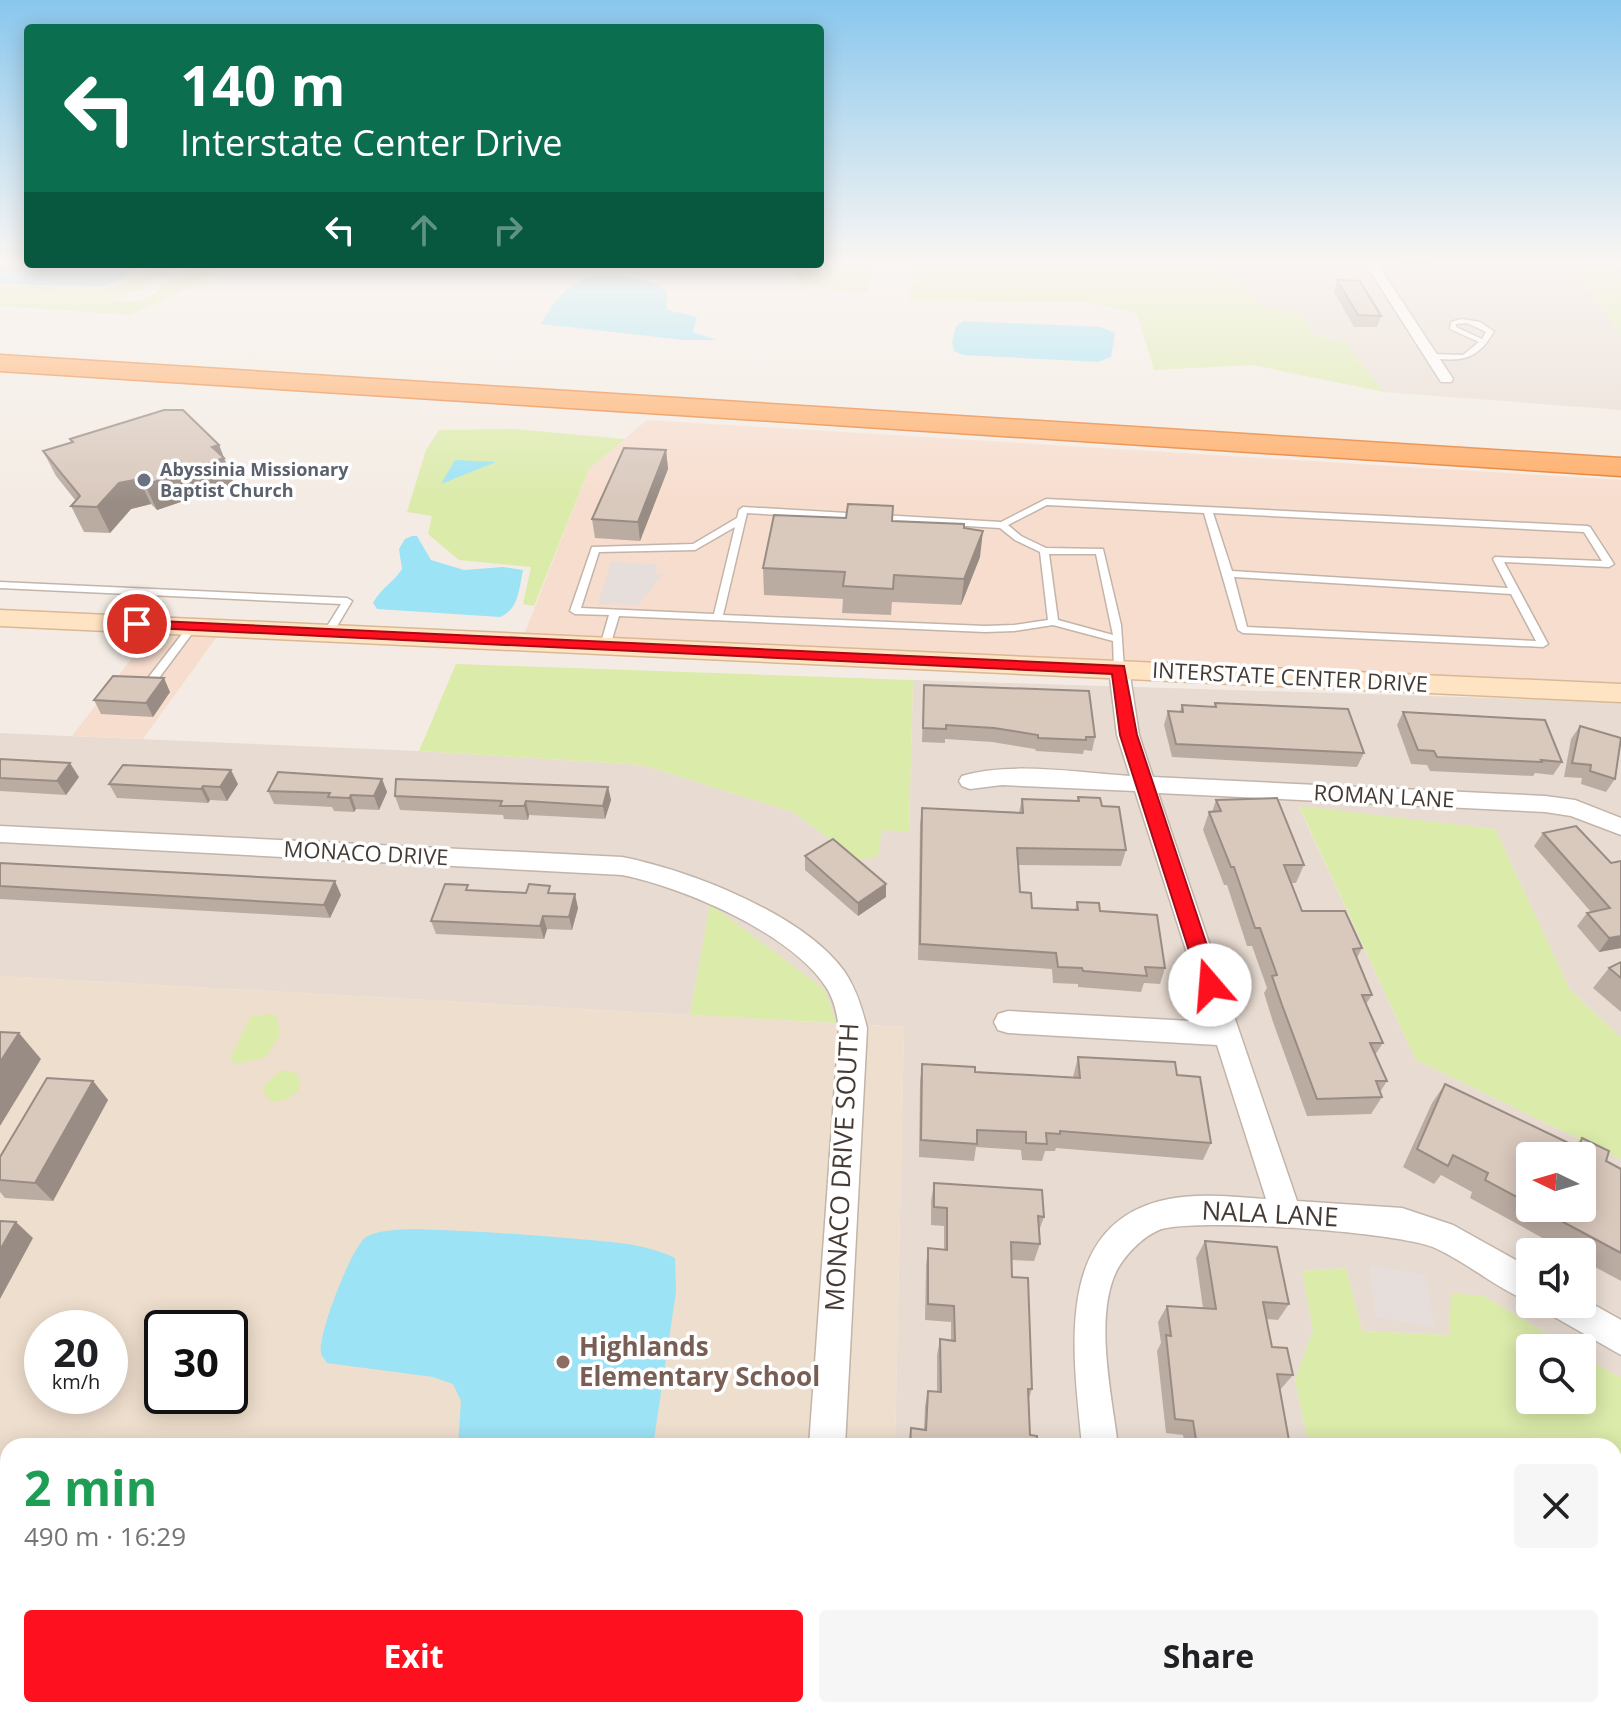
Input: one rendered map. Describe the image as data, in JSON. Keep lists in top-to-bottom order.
{
  "streets": {
    "street": [
      "INTERSTATE CENTER DRIVE",
      "ROMAN LANE",
      "MONACO DRIVE",
      "MONACO DRIVE SOUTH",
      "NALA LANE"
    ]
  },
  "crossings": [
    ["MONACO DRIVE", "MONACO DRIVE SOUTH"]
  ],
  "places": ["Abyssinia Missionary Baptist Church", "Highlands Elementary School"],
  "north": "left",
  "page": {
    "turn": ["140 m", "Interstate Center Drive"],
    "speed": "20 km/h",
    "limit": "30",
    "heading": ["2 min", "490 m · 16:29"],
    "buttons": ["Exit", "Share"]
  }
}
